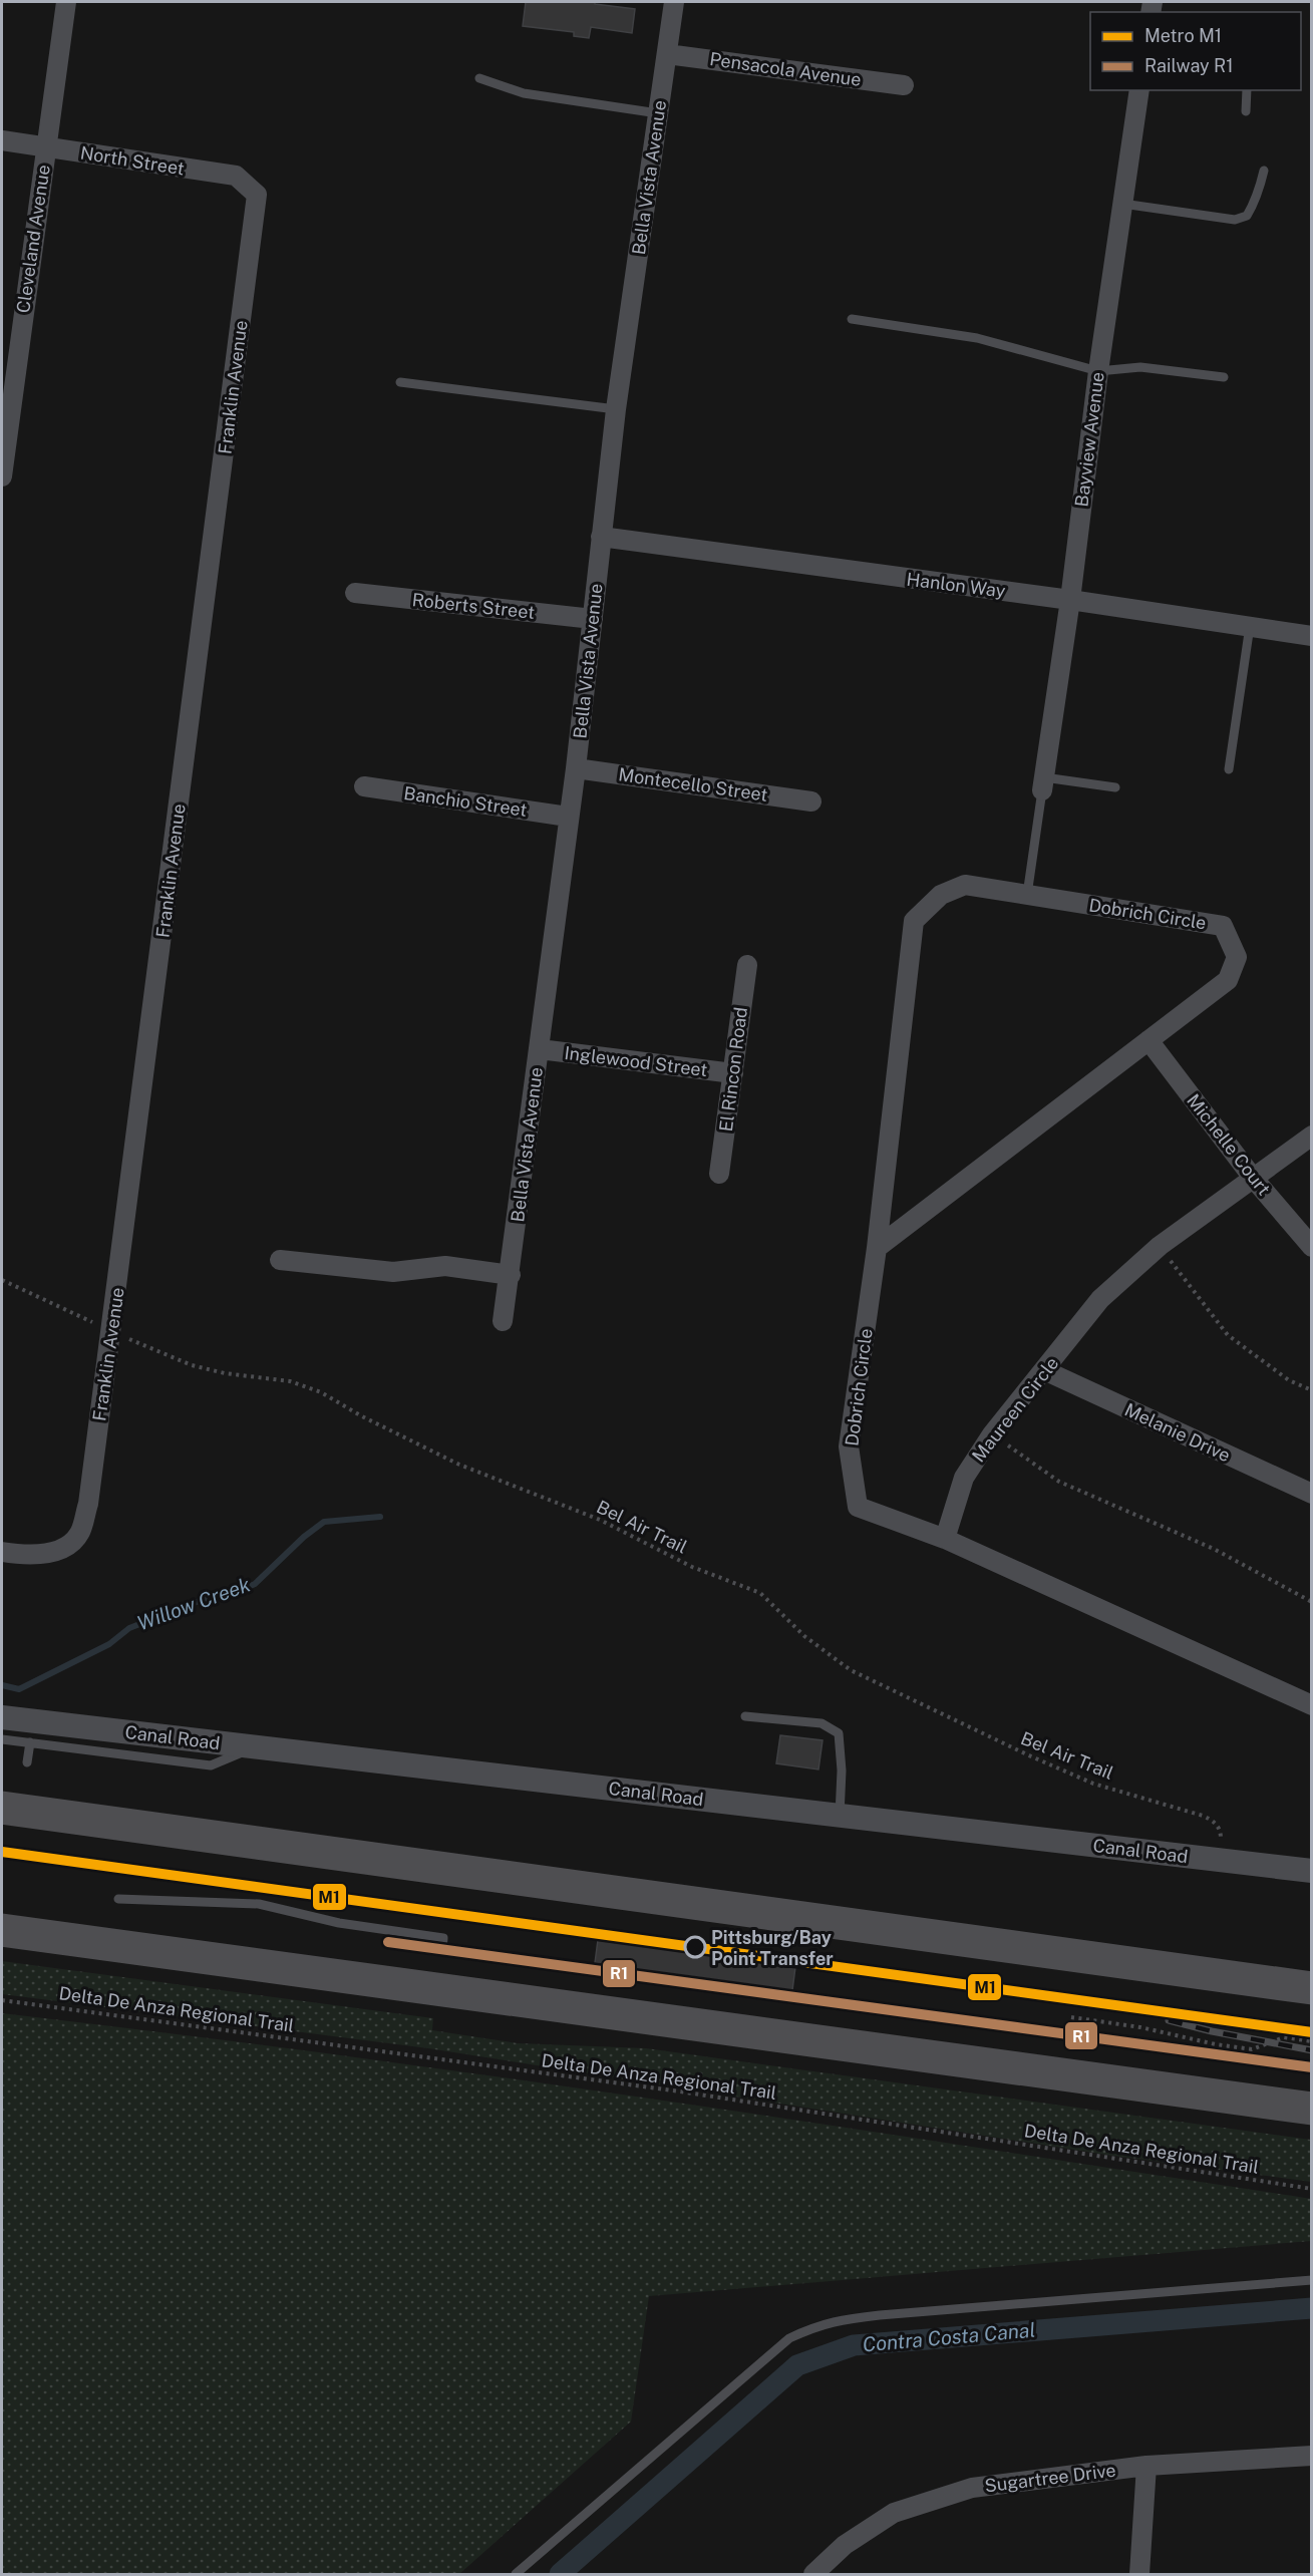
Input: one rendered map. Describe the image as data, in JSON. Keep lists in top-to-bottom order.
{
  "streets": {
    "street": [
      "Pensacola Avenue",
      "North Street",
      "Bella Vista Avenue",
      "Cleveland Avenue",
      "Franklin Avenue",
      "Bayview Avenue",
      "Hanlon Way",
      "Roberts Street",
      "Montecello Street",
      "Banchio Street",
      "Dobrich Circle",
      "Inglewood Street",
      "El Rincon Road",
      "Michelle Court",
      "Maureen Circle",
      "Melanie Drive",
      "Canal Road",
      "Sugartree Drive"
    ],
    "path": ["Bel Air Trail", "Delta De Anza Regional Trail"]
  },
  "crossings": [
    ["Pensacola Avenue", "Bella Vista Avenue"],
    ["North Street", "Cleveland Avenue"],
    ["North Street", "Franklin Avenue"],
    ["Bella Vista Avenue", "Hanlon Way"],
    ["Bella Vista Avenue", "Roberts Street"],
    ["Bella Vista Avenue", "Montecello Street"],
    ["Bella Vista Avenue", "Banchio Street"],
    ["Bella Vista Avenue", "Inglewood Street"],
    ["Franklin Avenue", "Bel Air Trail"],
    ["Bayview Avenue", "Hanlon Way"],
    ["Dobrich Circle", "Michelle Court"],
    ["Dobrich Circle", "Maureen Circle"],
    ["Inglewood Street", "El Rincon Road"],
    ["Michelle Court", "Maureen Circle"],
    ["Maureen Circle", "Melanie Drive"],
    ["Bel Air Trail", "Canal Road"]
  ],
  "water": ["Willow Creek", "Contra Costa Canal"],
  "places": ["Pittsburg/Bay Point Transfer"],
  "lines": ["metro line M1", "rail line R1"],
  "legend": ["Metro M1", "Railway R1"]
}
